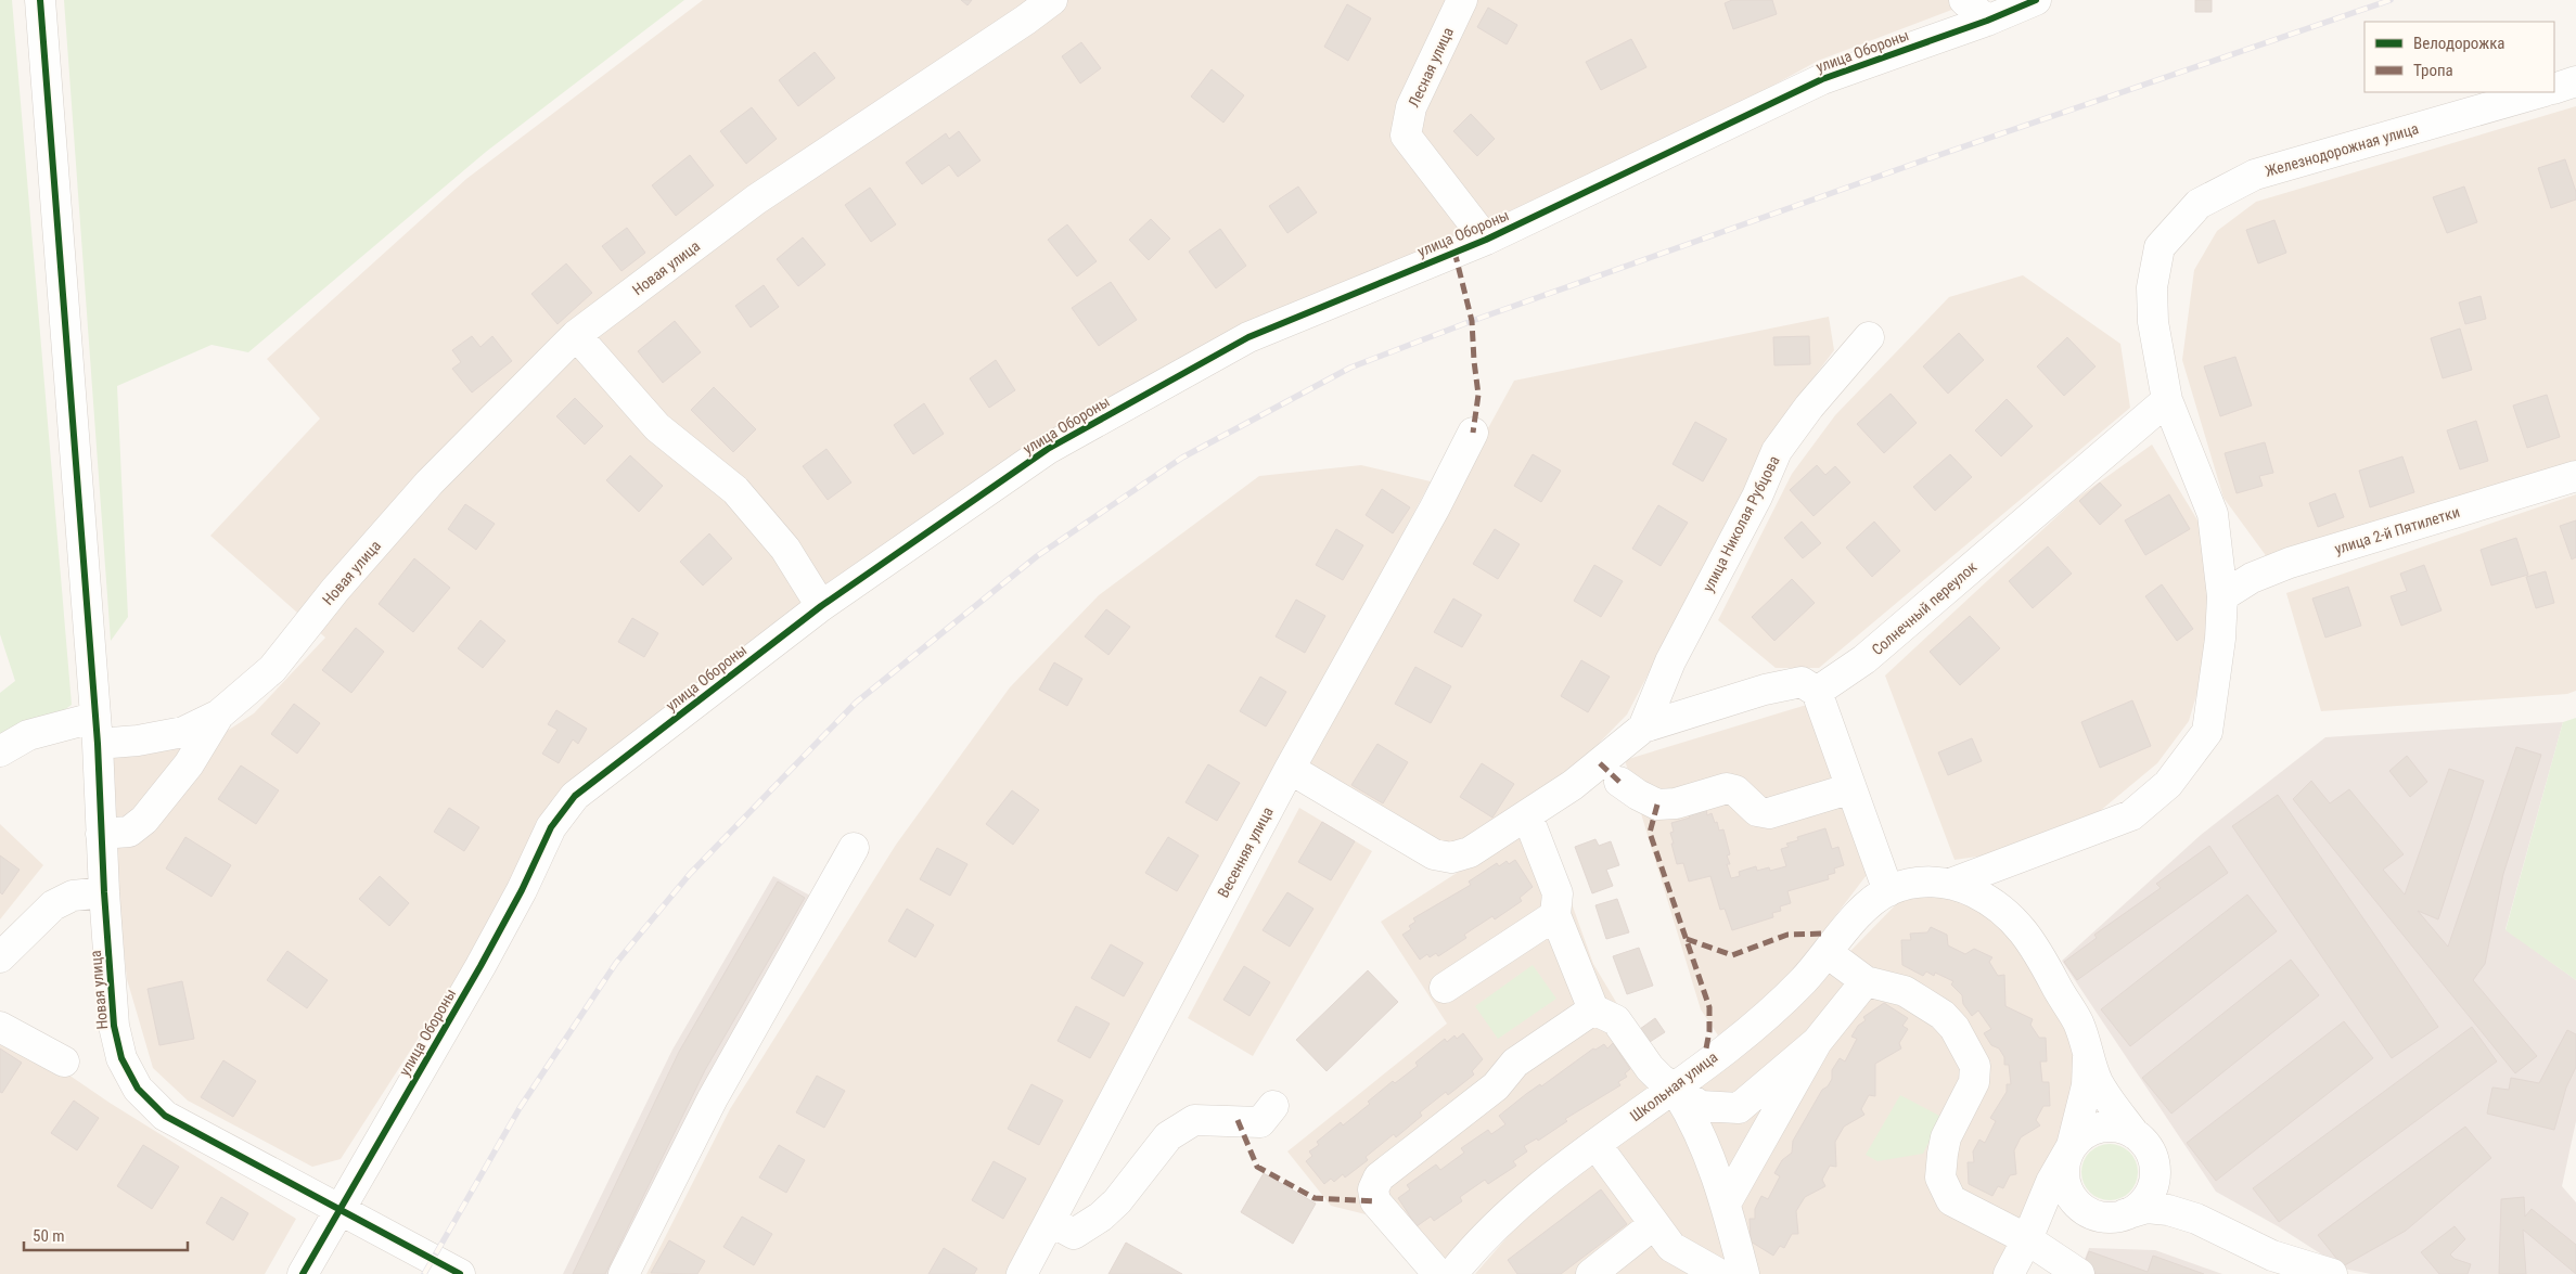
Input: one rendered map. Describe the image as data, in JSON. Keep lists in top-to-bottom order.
{
  "streets": {
    "street": [
      "улица Обороны",
      "Лесная улица",
      "Железнодорожная улица",
      "Новая улица",
      "улица Николая Рубцова",
      "улица 2-й Пятилетки",
      "Солнечный переулок",
      "Весенняя улица",
      "Школьная улица"
    ]
  },
  "crossings": [
    ["улица Обороны", "Лесная улица"],
    ["улица Обороны", "Новая улица"],
    ["Железнодорожная улица", "Солнечный переулок"]
  ],
  "legend": ["Велодорожка", "Тропа"],
  "scale_bar": "50 m"
}
